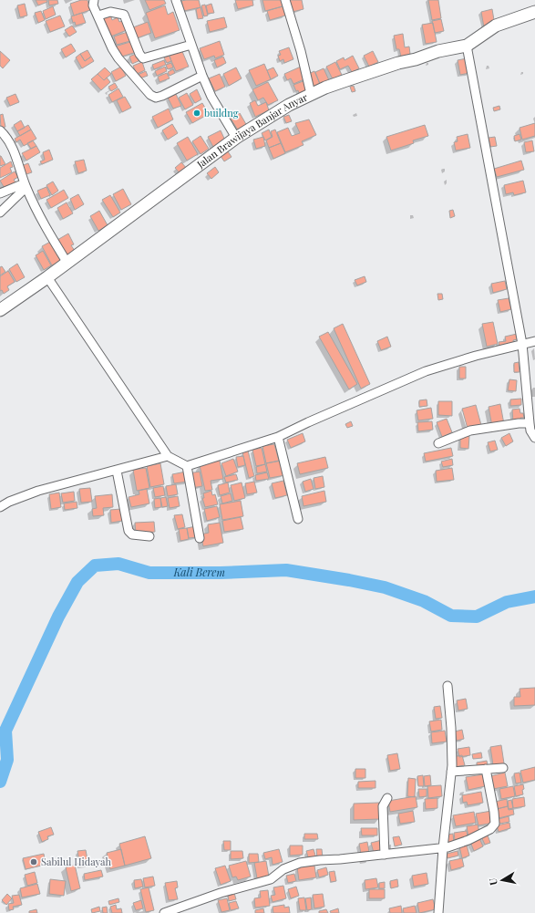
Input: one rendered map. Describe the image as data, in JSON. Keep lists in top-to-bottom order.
{
  "streets": {
    "street": ["Jalan Brawijaya Banjar Anyar"]
  },
  "water": ["Kali Berem"],
  "places": ["buildng", "Sabilul Hidayah"],
  "north": "left"
}
